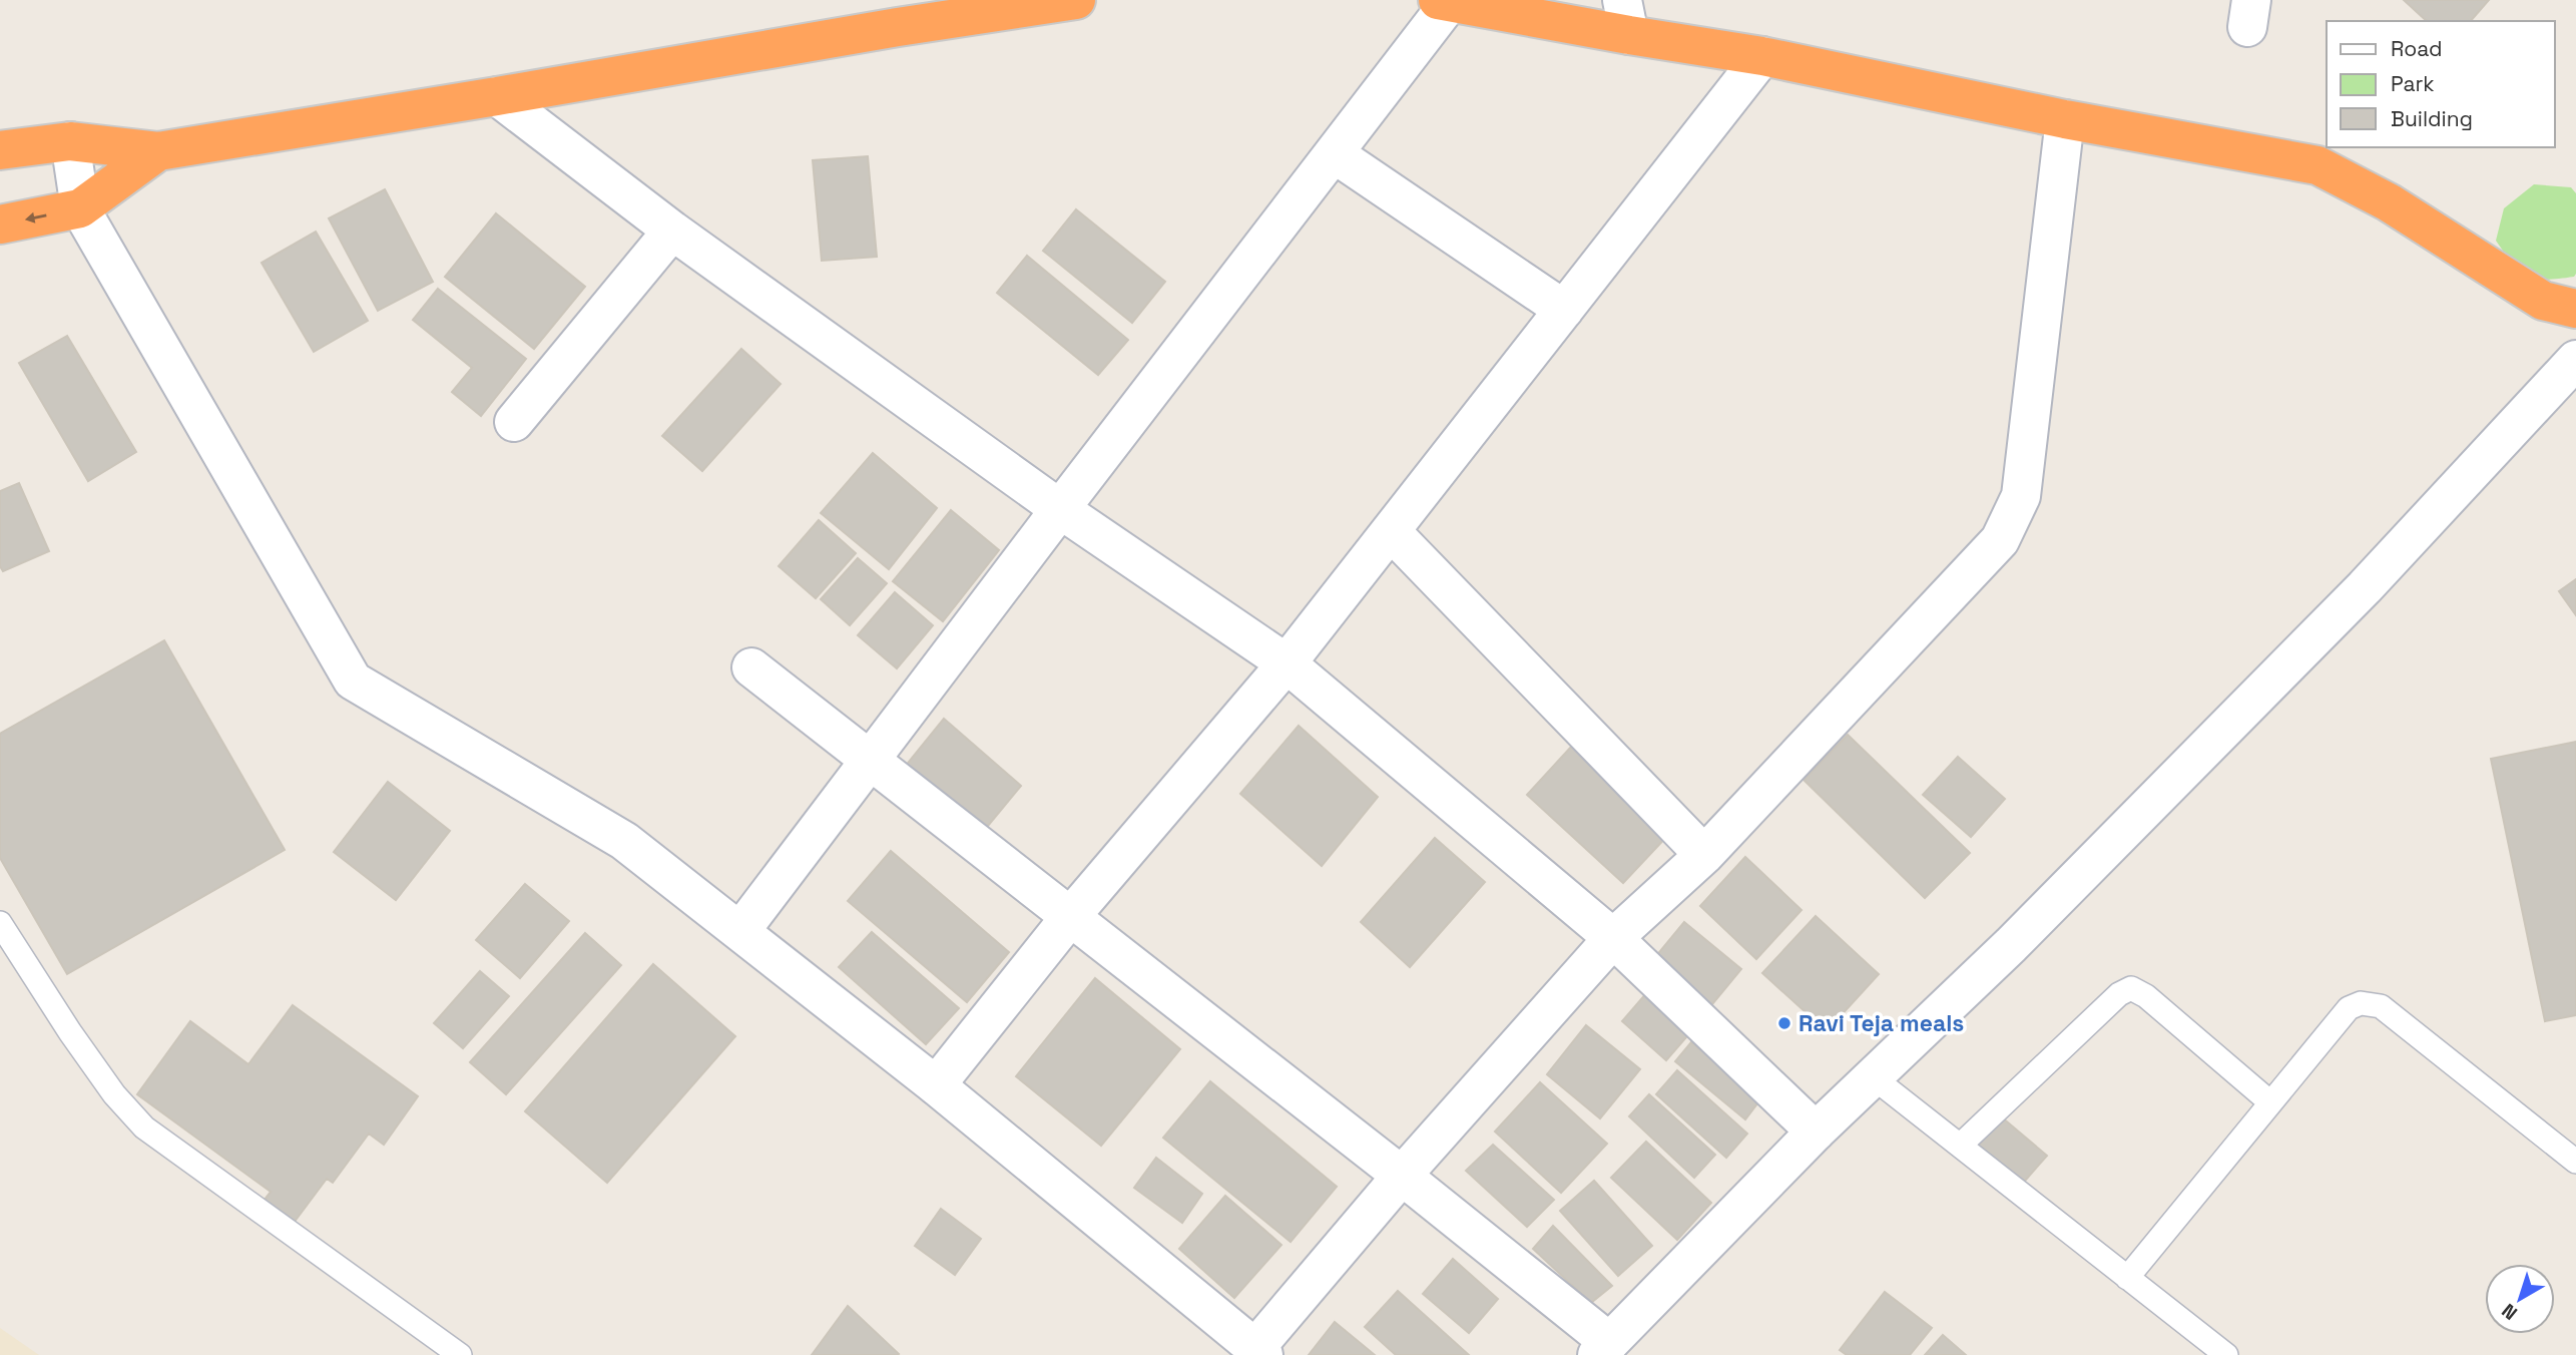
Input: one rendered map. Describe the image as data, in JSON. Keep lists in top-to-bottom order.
{
  "places": ["Ravi Teja meals"],
  "legend": ["Road", "Park", "Building"],
  "north": "bottom left"
}
